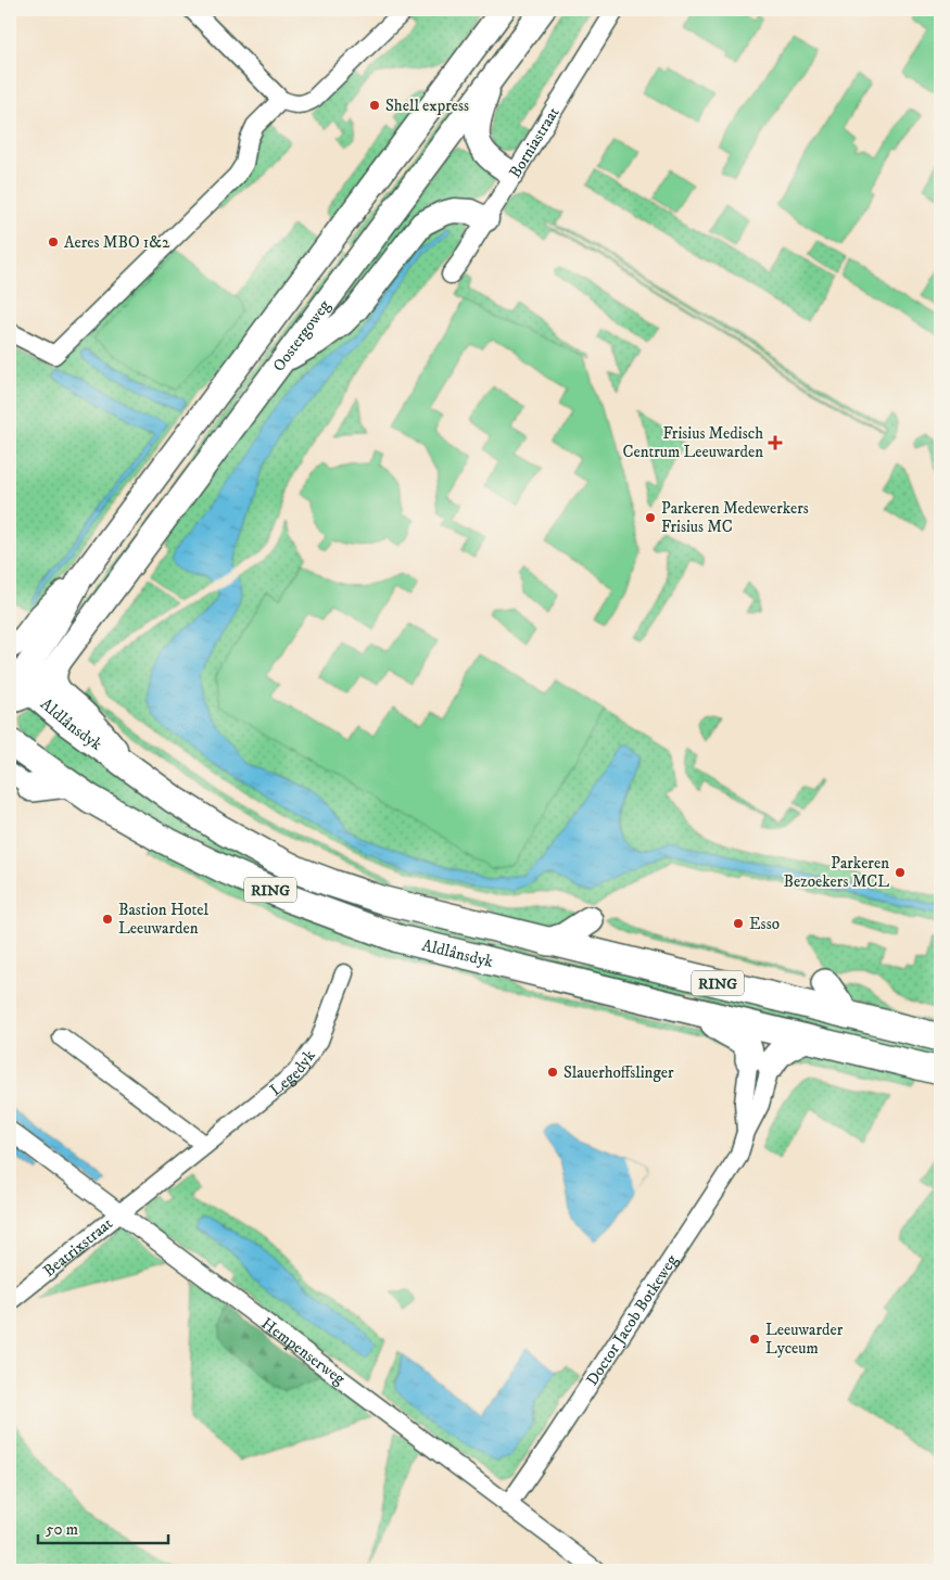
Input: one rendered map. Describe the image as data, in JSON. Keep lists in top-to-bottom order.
{
  "streets": {
    "main road": ["Oostergoweg", "Aldlânsdyk", "RING"],
    "street": [
      "Borniastraat",
      "Legedyk",
      "Beatrixstraat",
      "Doctor Jacob Botkeweg",
      "Hempenserweg"
    ]
  },
  "crossings": [
    ["Oostergoweg", "Aldlânsdyk"],
    ["Legedyk", "Beatrixstraat"],
    ["Legedyk", "Hempenserweg"],
    ["Beatrixstraat", "Hempenserweg"],
    ["Doctor Jacob Botkeweg", "Hempenserweg"]
  ],
  "places": {
    "other": [
      "Shell express",
      "Aeres MBO 1&2",
      "Parkeren Medewerkers Frisius MC",
      "Parkeren Bezoekers MCL",
      "Bastion Hotel Leeuwarden",
      "Esso",
      "Slauerhoffslinger",
      "Leeuwarder Lyceum"
    ],
    "health": ["Frisius Medisch Centrum Leeuwarden"]
  },
  "scale_bar": "50 m"
}
